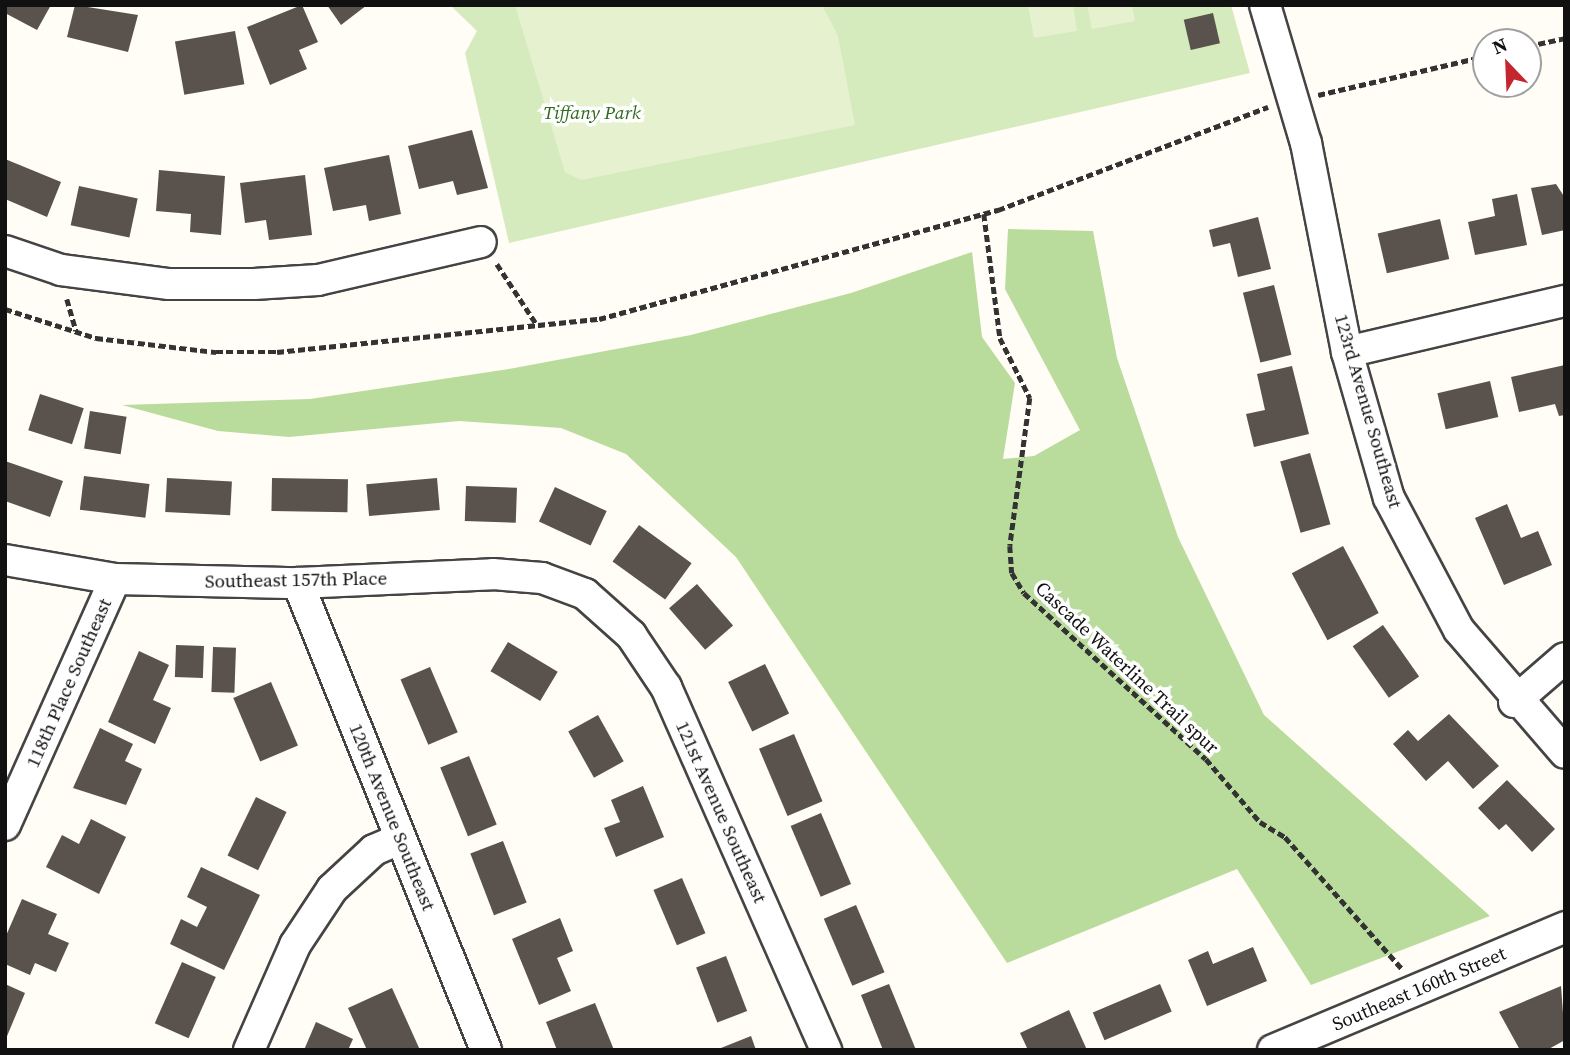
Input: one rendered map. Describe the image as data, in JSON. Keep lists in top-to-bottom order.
{
  "streets": {
    "street": [
      "123rd Avenue Southeast",
      "Southeast 157th Place",
      "118th Place Southeast",
      "121st Avenue Southeast",
      "120th Avenue Southeast",
      "Southeast 160th Street"
    ],
    "path": ["Cascade Waterline Trail spur"]
  },
  "crossings": [
    ["Southeast 157th Place", "118th Place Southeast"],
    ["Southeast 157th Place", "121st Avenue Southeast"],
    ["Southeast 157th Place", "120th Avenue Southeast"],
    ["Cascade Waterline Trail spur", "Southeast 160th Street"]
  ],
  "parks": ["Tiffany Park"],
  "north": "top left"
}
